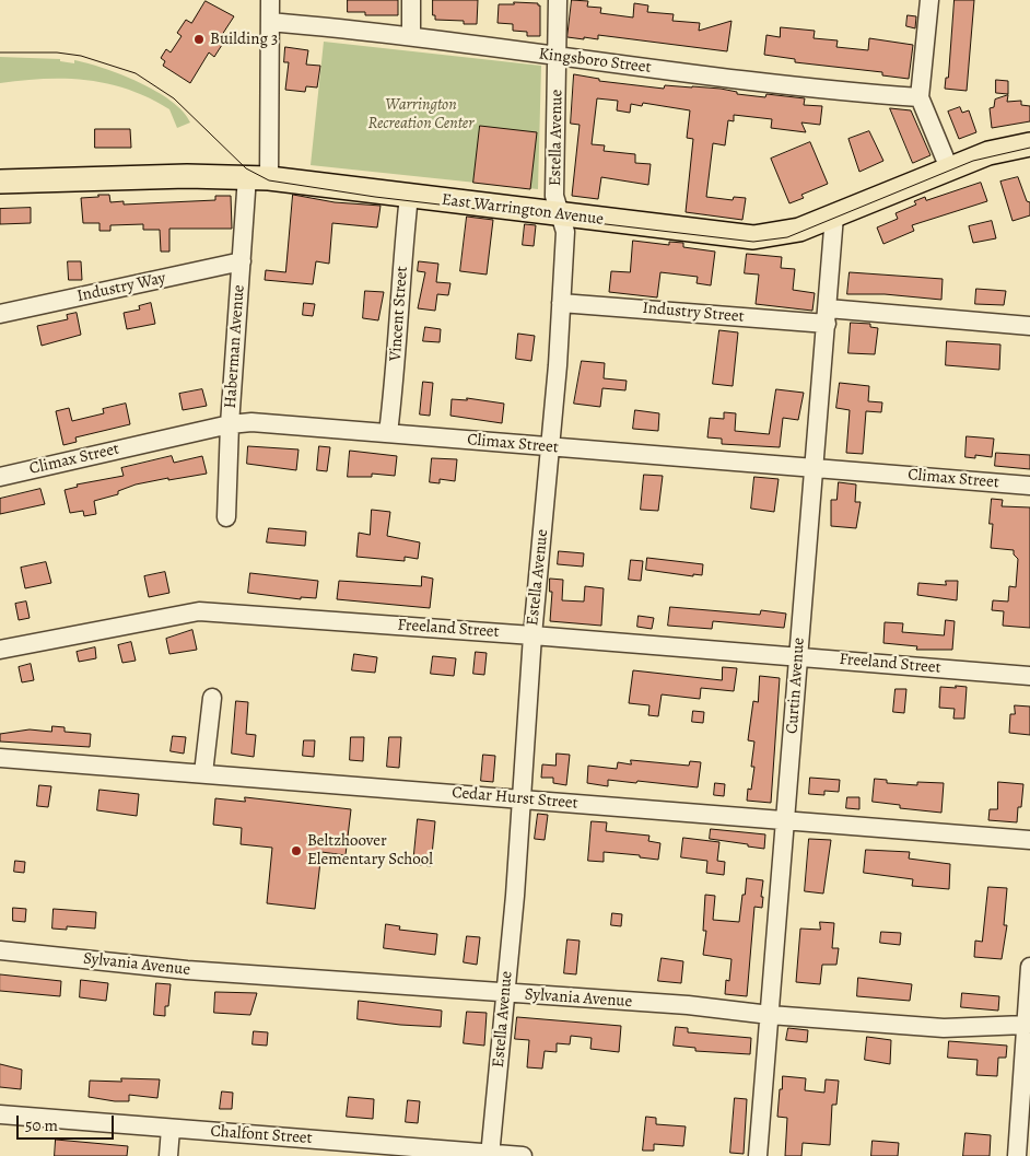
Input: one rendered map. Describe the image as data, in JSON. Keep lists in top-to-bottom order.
{
  "streets": {
    "main road": ["East Warrington Avenue"],
    "street": [
      "Kingsboro Street",
      "Estella Avenue",
      "Industry Way",
      "Industry Street",
      "Vincent Street",
      "Haberman Avenue",
      "Climax Street",
      "Freeland Street",
      "Curtin Avenue",
      "Cedar Hurst Street",
      "Sylvania Avenue",
      "Chalfont Street"
    ]
  },
  "crossings": [
    ["Kingsboro Street", "Estella Avenue"],
    ["Kingsboro Street", "Haberman Avenue"],
    ["Estella Avenue", "East Warrington Avenue"],
    ["Estella Avenue", "Industry Street"],
    ["Estella Avenue", "Climax Street"],
    ["Estella Avenue", "Freeland Street"],
    ["Estella Avenue", "Cedar Hurst Street"],
    ["Estella Avenue", "Sylvania Avenue"],
    ["Estella Avenue", "Chalfont Street"],
    ["East Warrington Avenue", "Vincent Street"],
    ["East Warrington Avenue", "Haberman Avenue"],
    ["East Warrington Avenue", "Curtin Avenue"],
    ["Industry Way", "Haberman Avenue"],
    ["Industry Street", "Curtin Avenue"],
    ["Vincent Street", "Climax Street"],
    ["Haberman Avenue", "Climax Street"],
    ["Climax Street", "Curtin Avenue"],
    ["Freeland Street", "Curtin Avenue"],
    ["Curtin Avenue", "Cedar Hurst Street"],
    ["Curtin Avenue", "Sylvania Avenue"]
  ],
  "parks": ["Warrington Recreation Center"],
  "places": ["Building 3", "Beltzhoover Elementary School"],
  "scale_bar": "50 m"
}
